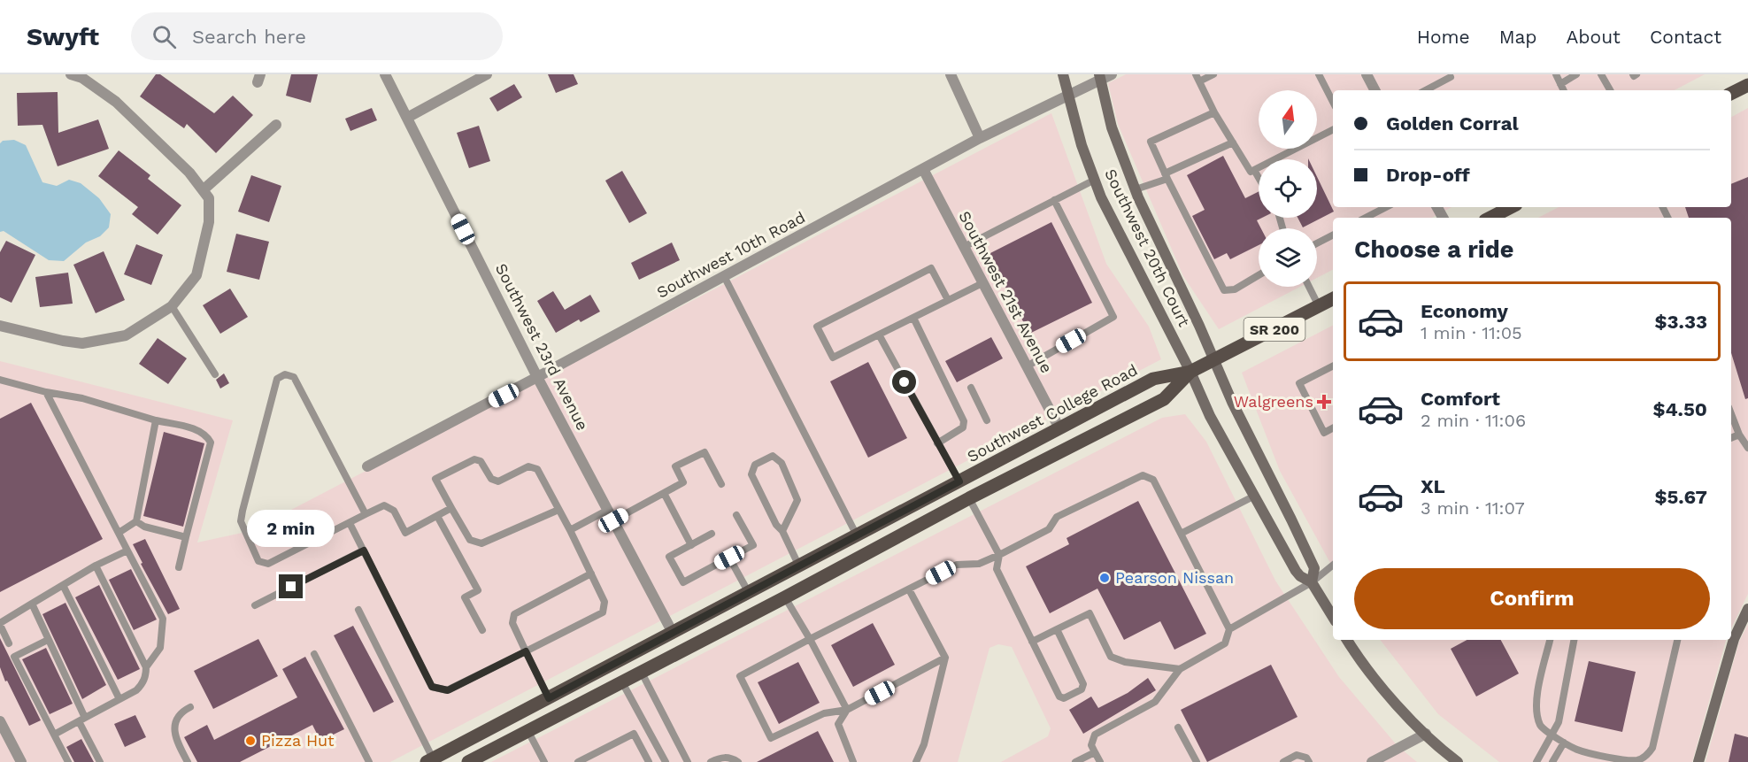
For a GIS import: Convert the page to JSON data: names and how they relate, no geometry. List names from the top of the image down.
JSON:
{
  "streets": {
    "main road": ["Southwest 20th Court", "SR 200", "Southwest College Road"],
    "street": ["Southwest 10th Road", "Southwest 21st Avenue", "Southwest 23rd Avenue"]
  },
  "crossings": [
    ["Southwest 20th Court", "Southwest 10th Road"],
    ["Southwest 20th Court", "Southwest College Road"],
    ["Southwest 10th Road", "Southwest 21st Avenue"],
    ["Southwest 10th Road", "Southwest 23rd Avenue"],
    ["Southwest 21st Avenue", "Southwest College Road"],
    ["Southwest 23rd Avenue", "Southwest College Road"]
  ],
  "places": {
    "health": ["Walgreens"],
    "other": ["Pearson Nissan", "Pizza Hut"]
  },
  "north": "top",
  "page": {
    "header": "Swyft",
    "search": "Search here",
    "nav": [
      "Home",
      "Map",
      "About",
      "Contact"
    ],
    "banner": ["Golden Corral", "Drop-off"],
    "heading": "Choose a ride",
    "list": [
      {
        "name": "Economy",
        "note": "1 min · 11:05",
        "value": "$3.33"
      },
      {
        "name": "Comfort",
        "note": "2 min · 11:06",
        "value": "$4.50"
      },
      {
        "name": "XL",
        "note": "3 min · 11:07",
        "value": "$5.67"
      }
    ],
    "bubble": "2 min",
    "buttons": "Confirm"
  }
}
